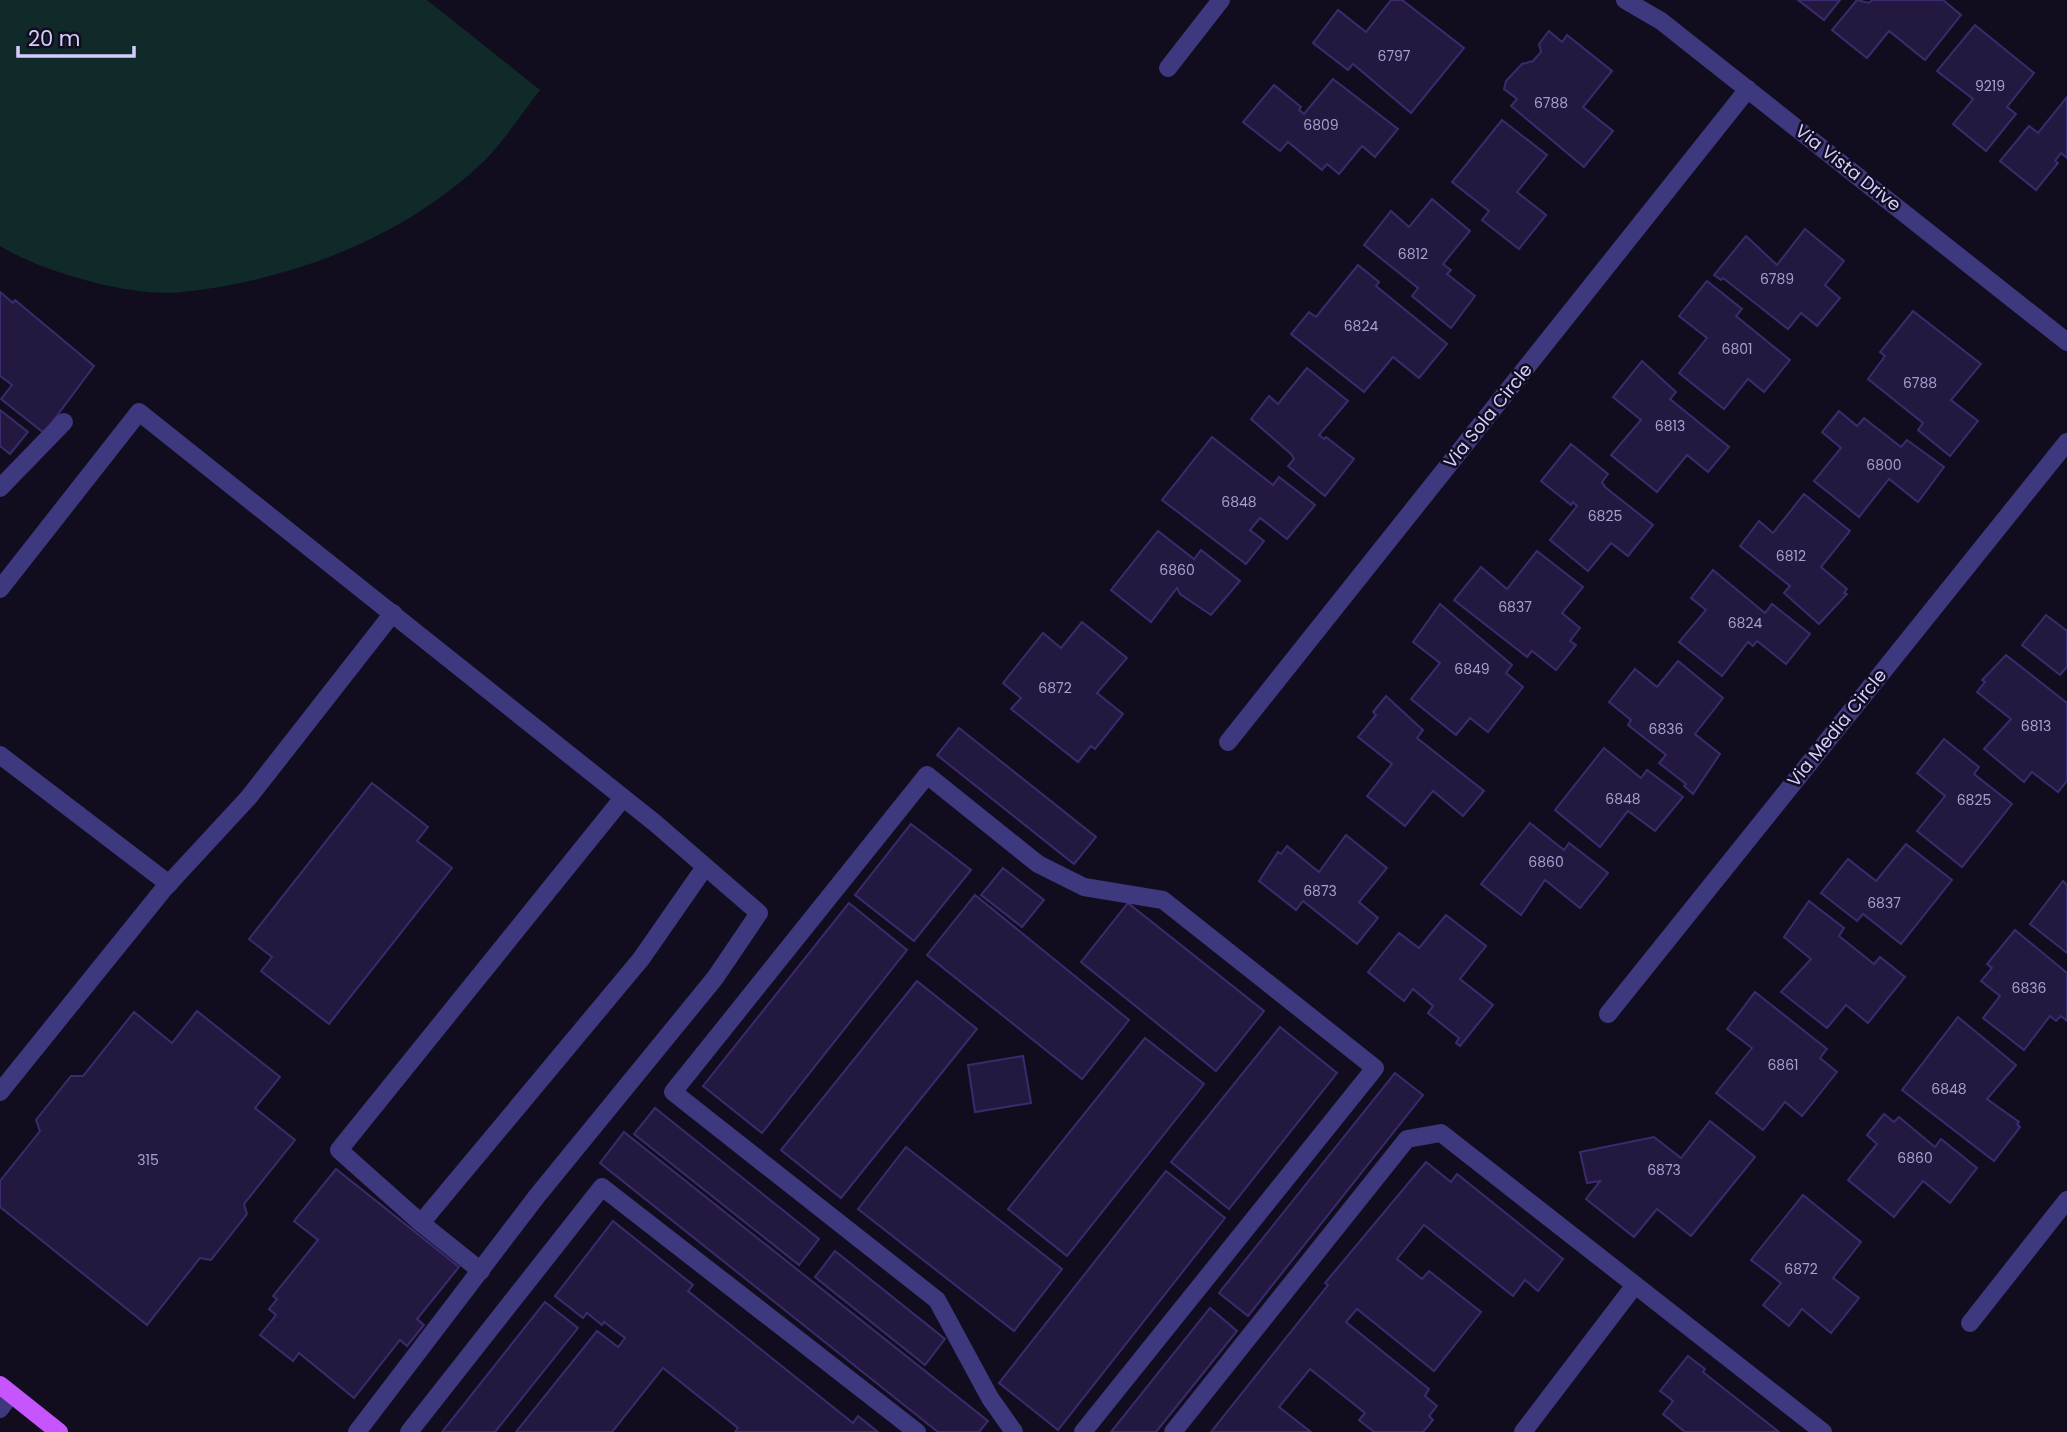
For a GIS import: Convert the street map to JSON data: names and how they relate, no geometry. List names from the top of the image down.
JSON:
{
  "streets": {
    "street": ["Via Vista Drive", "Via Sola Circle", "Via Media Circle"]
  },
  "crossings": [
    ["Via Vista Drive", "Via Sola Circle"]
  ],
  "house_numbers": [
    "6797",
    "9219",
    "6788",
    "6809",
    "6812",
    "6789",
    "6824",
    "6801",
    "6788",
    "6813",
    "6800",
    "6848",
    "6825",
    "6812",
    "6860",
    "6837",
    "6824",
    "6849",
    "6872",
    "6813",
    "6836",
    "6848",
    "6825",
    "6860",
    "6873",
    "6837",
    "6836",
    "6861",
    "6848",
    "6860",
    "315",
    "6873",
    "6872"
  ],
  "scale_bar": "20 m"
}
